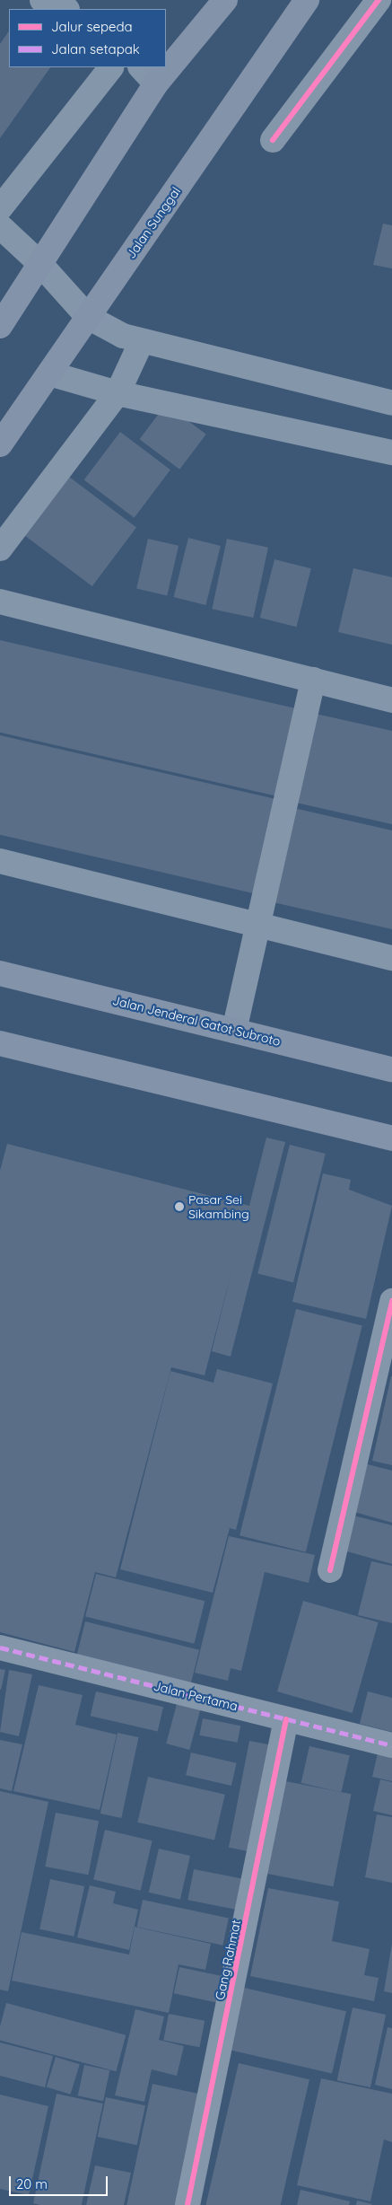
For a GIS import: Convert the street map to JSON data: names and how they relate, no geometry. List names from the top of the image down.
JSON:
{
  "streets": {
    "main road": ["Jalan Sunggal", "Jalan Jenderal Gatot Subroto"],
    "street": ["Jalan Pertama", "Gang Rahmat"]
  },
  "crossings": [
    ["Jalan Pertama", "Gang Rahmat"]
  ],
  "places": ["Pasar Sei Sikambing"],
  "legend": ["Jalur sepeda", "Jalan setapak"],
  "scale_bar": "20 m"
}
